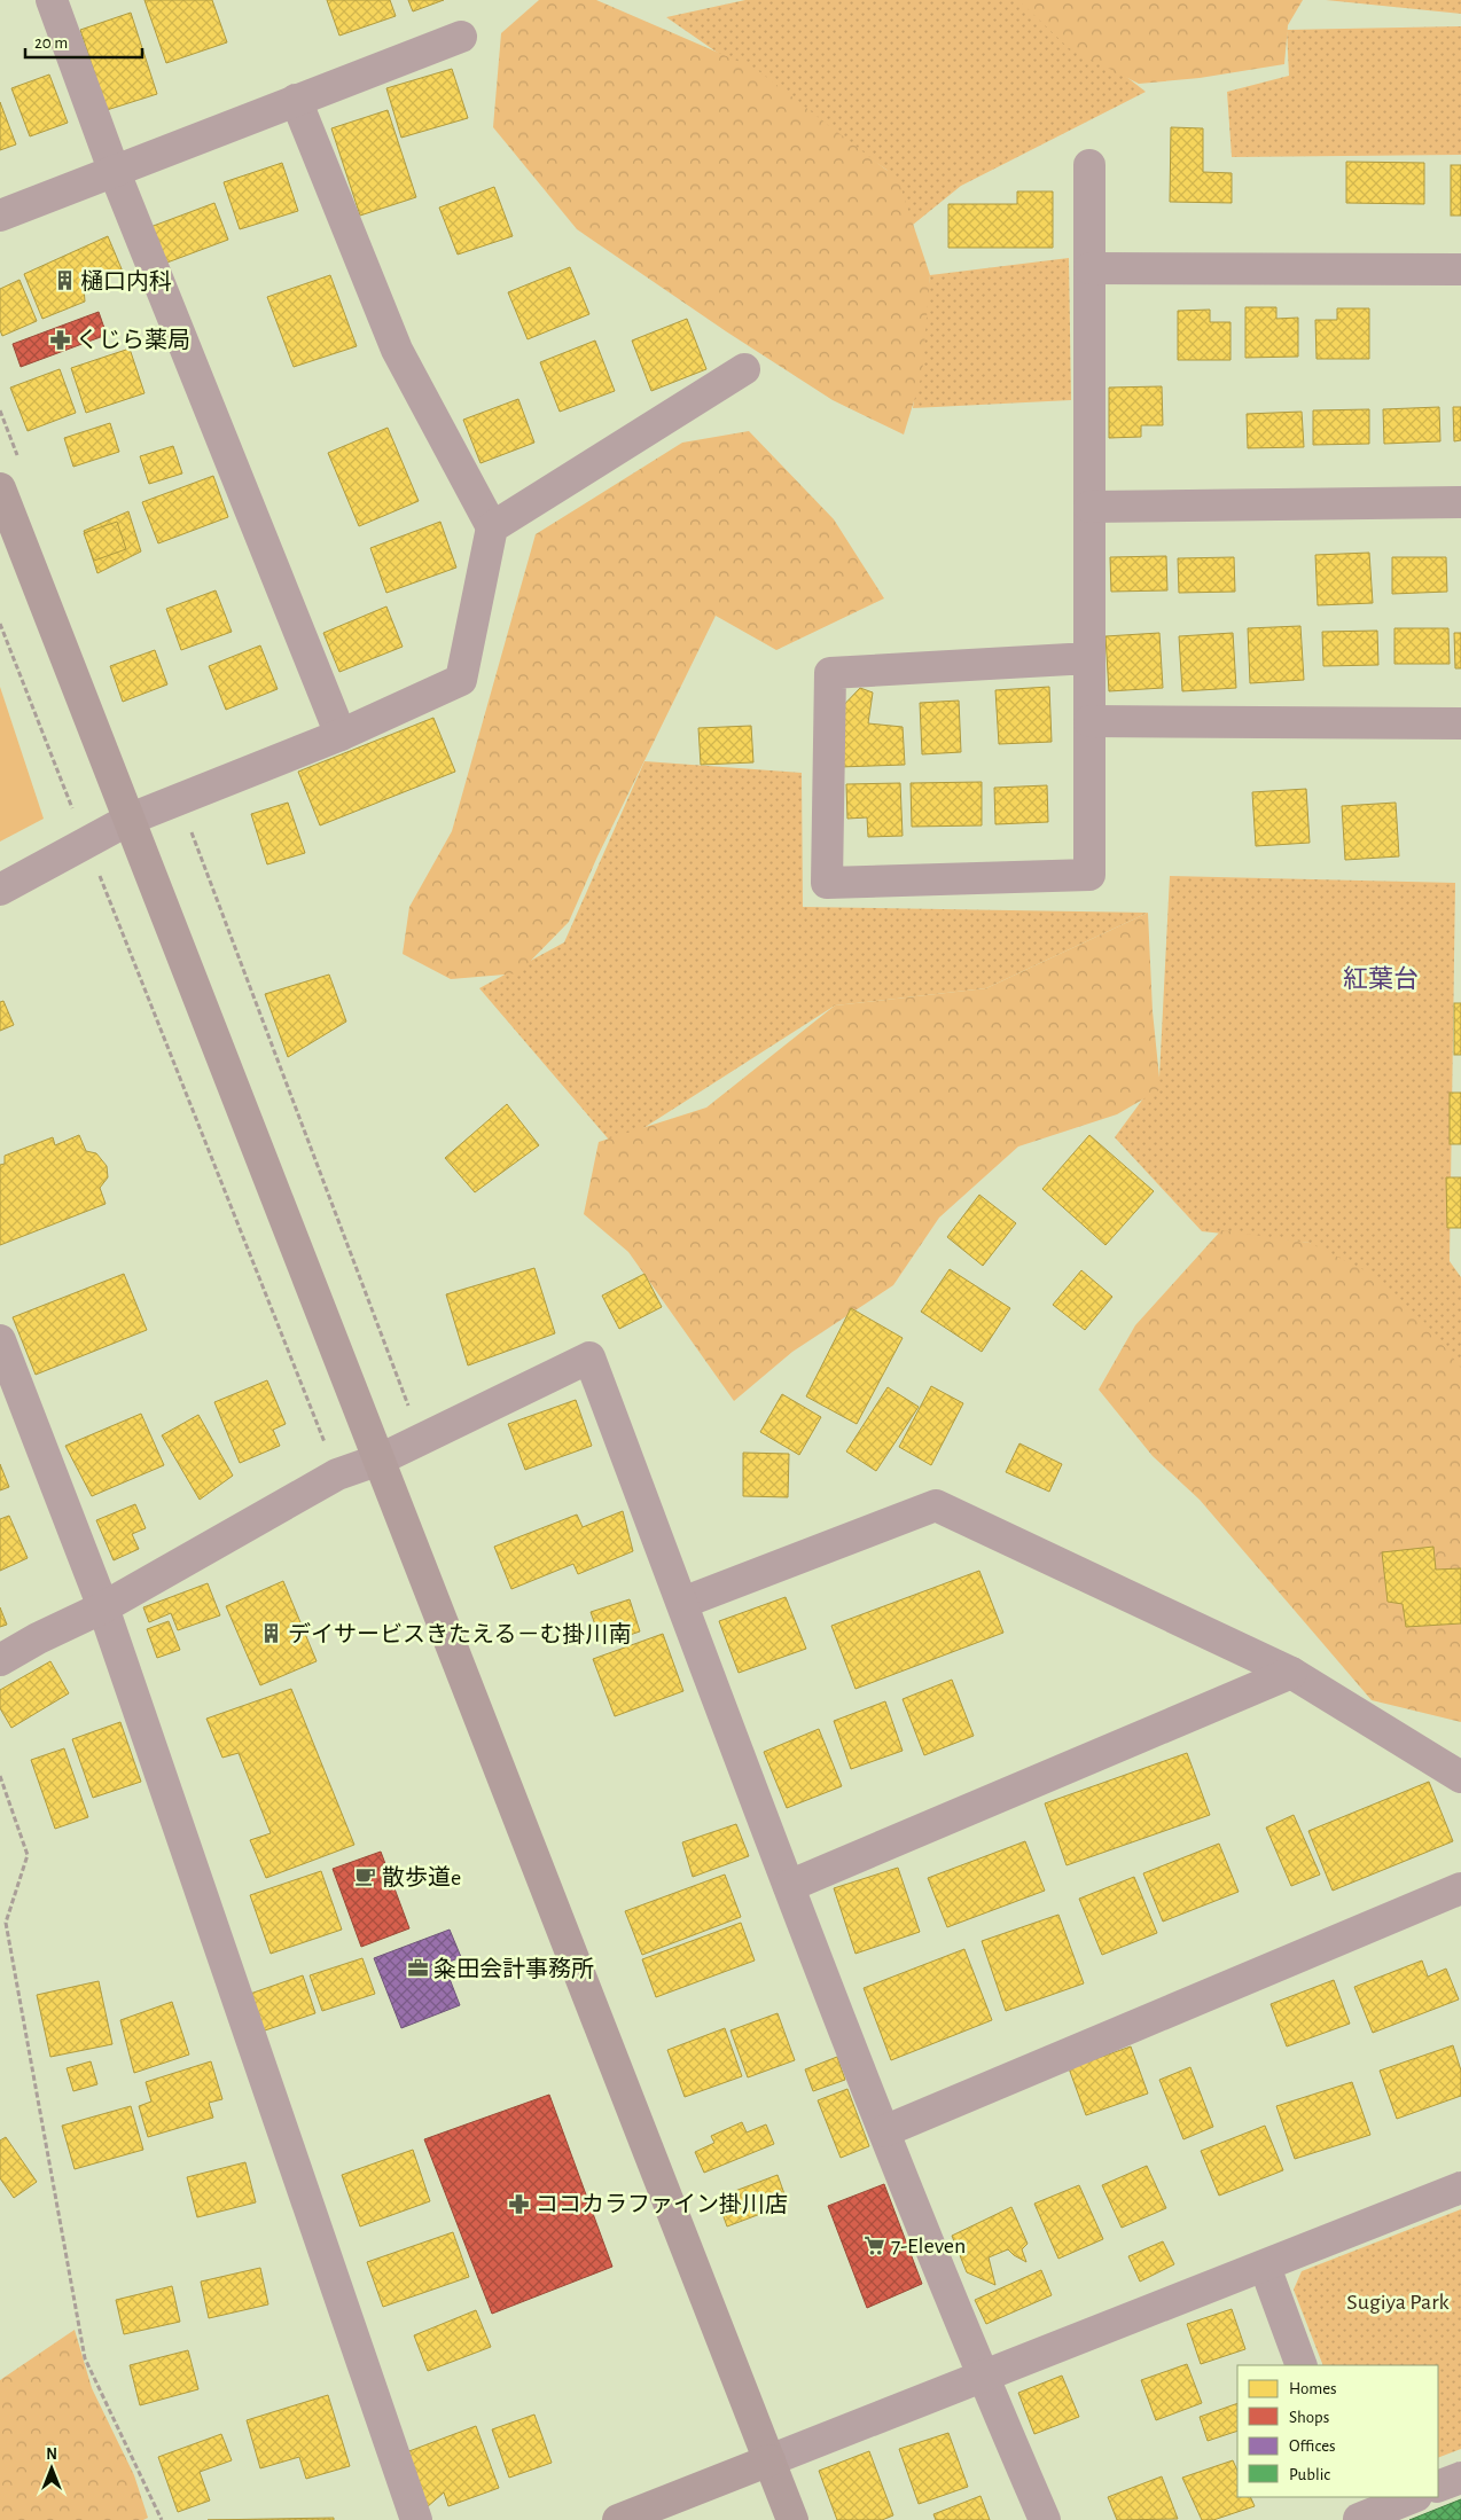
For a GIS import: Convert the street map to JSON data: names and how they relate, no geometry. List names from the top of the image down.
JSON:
{
  "districts": ["紅葉台"],
  "parks": ["Sugiya Park"],
  "places": {
    "building": ["樋口内科", "デイサービスきたえる－む掛川南"],
    "pharmacy": ["くじら薬局", "ココカラファイン掛川店"],
    "cafe": ["散歩道e"],
    "office": ["粂田会計事務所"],
    "supermarket": ["7-Eleven"]
  },
  "legend": [
    "Homes",
    "Shops",
    "Offices",
    "Public"
  ],
  "scale_bar": "20 m",
  "north": "top"
}
